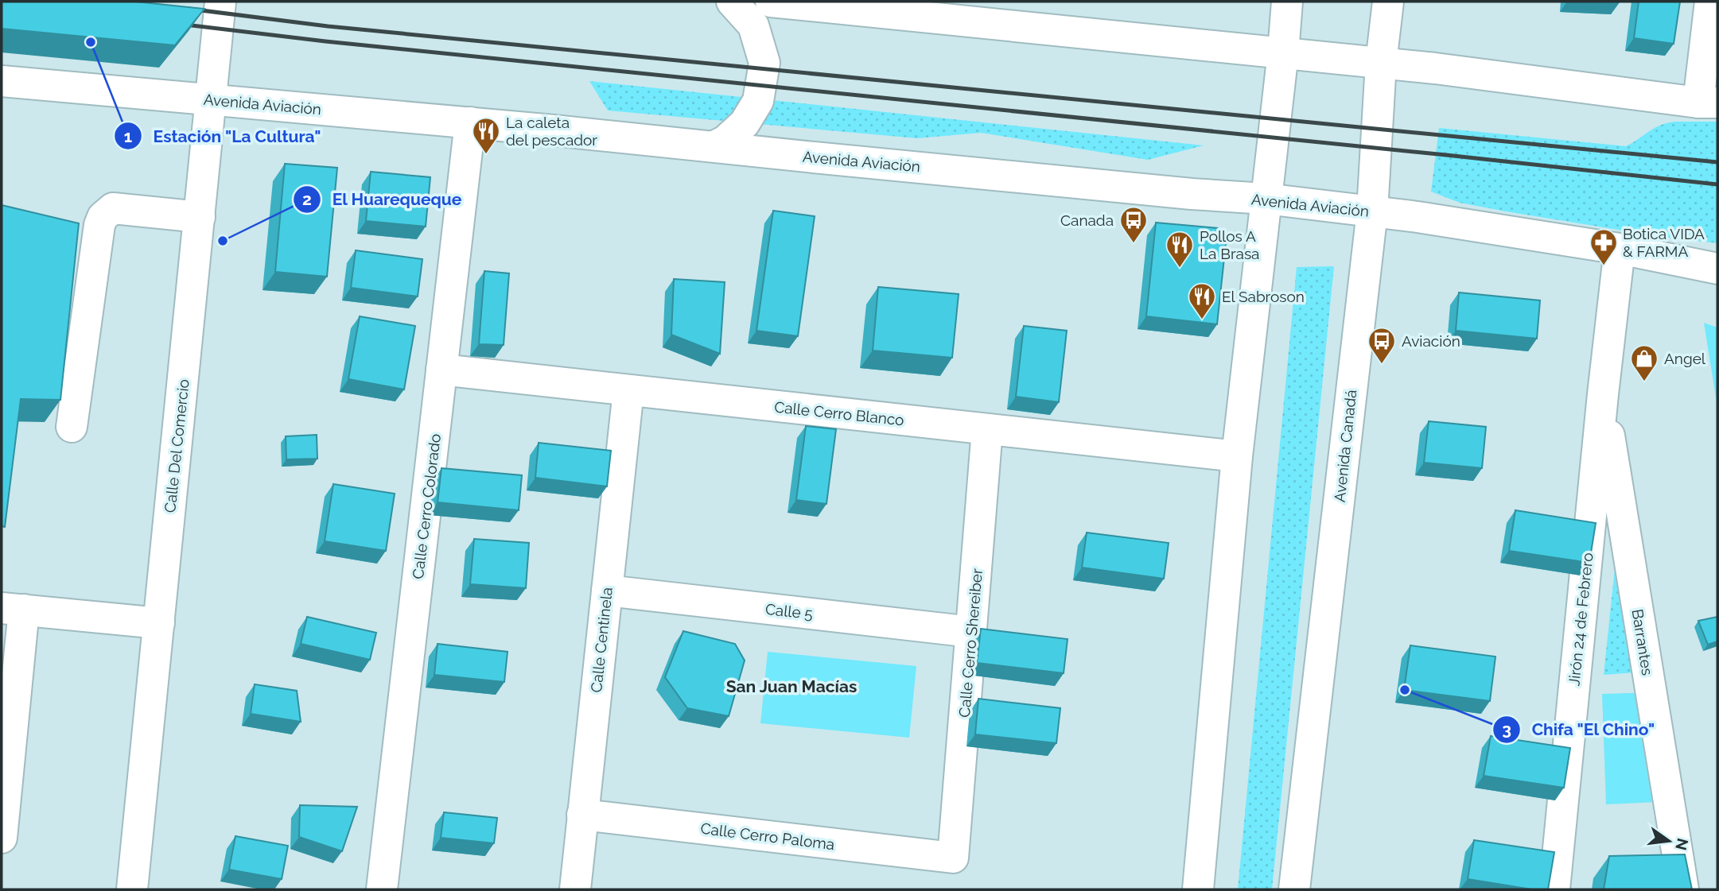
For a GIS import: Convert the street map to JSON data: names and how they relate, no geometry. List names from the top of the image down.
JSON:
{
  "streets": {
    "street": [
      "Avenida Aviación",
      "Calle Cerro Blanco",
      "Calle Del Comercio",
      "Avenida Canadá",
      "Calle Cerro Colorado",
      "Calle 5",
      "Jirón 24 de Febrero",
      "Calle Centinela",
      "Barrantes",
      "Calle Cerro Shereiber",
      "Calle Cerro Paloma"
    ]
  },
  "crossings": [
    ["Avenida Aviación", "Calle Del Comercio"],
    ["Avenida Aviación", "Avenida Canadá"],
    ["Avenida Aviación", "Calle Cerro Colorado"],
    ["Avenida Aviación", "Jirón 24 de Febrero"],
    ["Calle Cerro Blanco", "Calle Cerro Colorado"],
    ["Calle Cerro Blanco", "Calle Centinela"],
    ["Calle Cerro Blanco", "Calle Cerro Shereiber"],
    ["Calle 5", "Calle Centinela"],
    ["Calle 5", "Calle Cerro Shereiber"],
    ["Jirón 24 de Febrero", "Barrantes"],
    ["Calle Centinela", "Calle Cerro Paloma"],
    ["Calle Cerro Shereiber", "Calle Cerro Paloma"]
  ],
  "districts": ["San Juan Macías"],
  "places": {
    "other": ["Estación \"La Cultura\"", "El Huarequeque", "Chifa \"El Chino\""],
    "restaurant": ["La caleta del pescador", "Pollos A La Brasa", "El Sabroson"],
    "bus stop": ["Canada", "Aviación"],
    "pharmacy": ["Botica VIDA & FARMA"],
    "shop": ["Angel"]
  },
  "north": "right"
}
